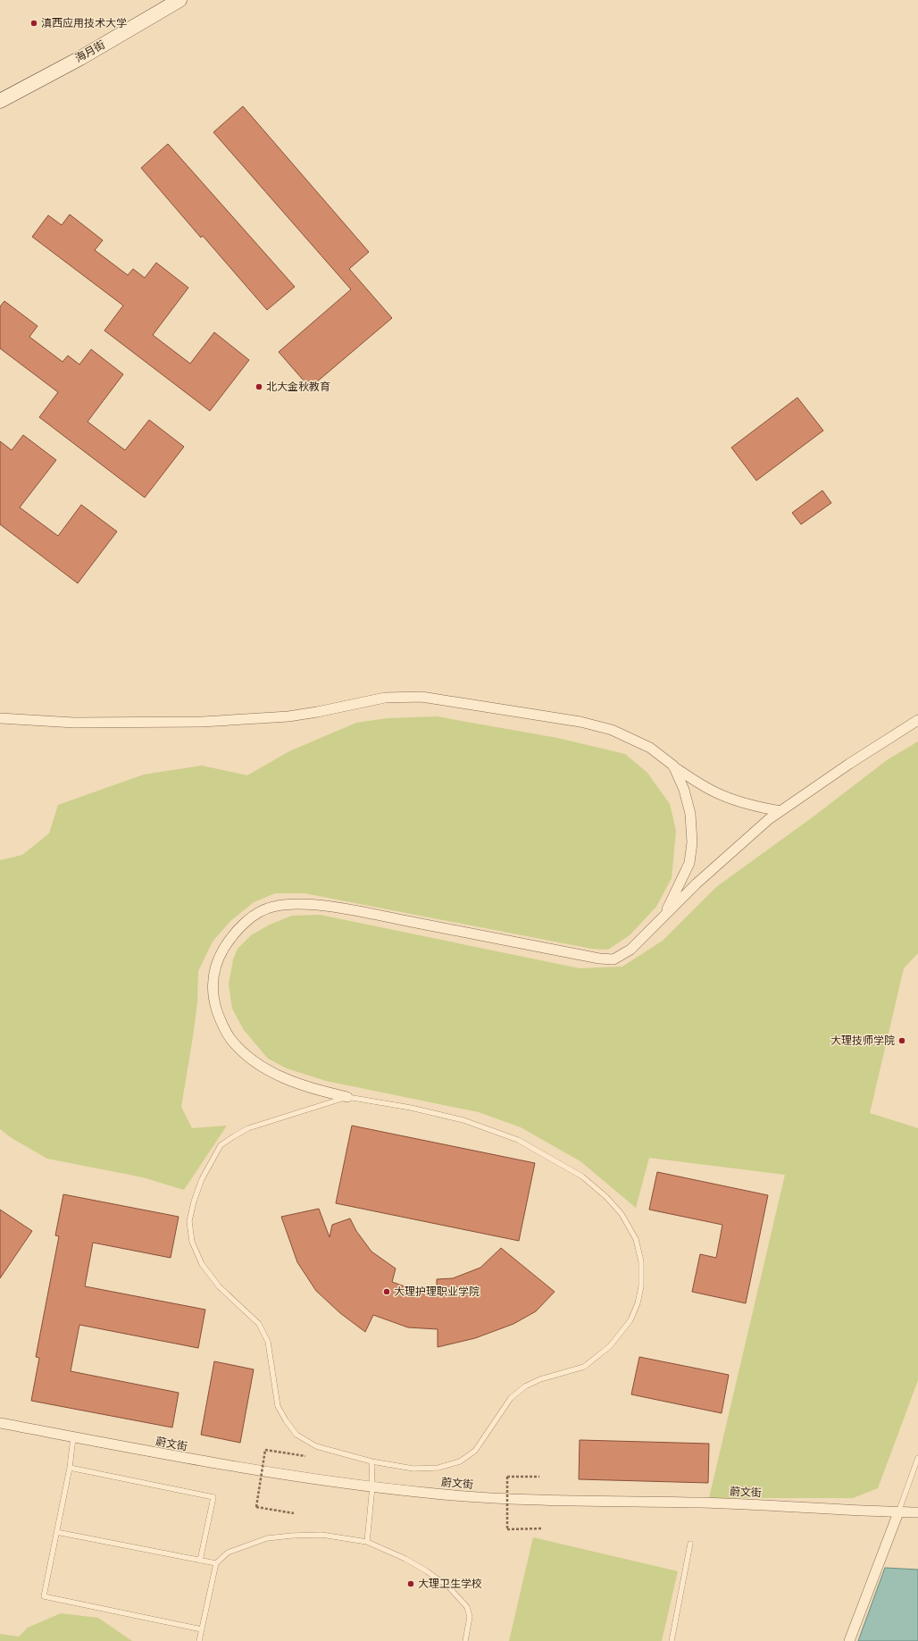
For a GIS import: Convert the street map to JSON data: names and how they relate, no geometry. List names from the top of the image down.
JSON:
{
  "streets": {
    "street": ["海月街", "蔚文街"]
  },
  "places": [
    "滇西应用技术大学",
    "北大金秋教育",
    "大理技师学院",
    "大理护理职业学院",
    "大理卫生学校"
  ]
}
